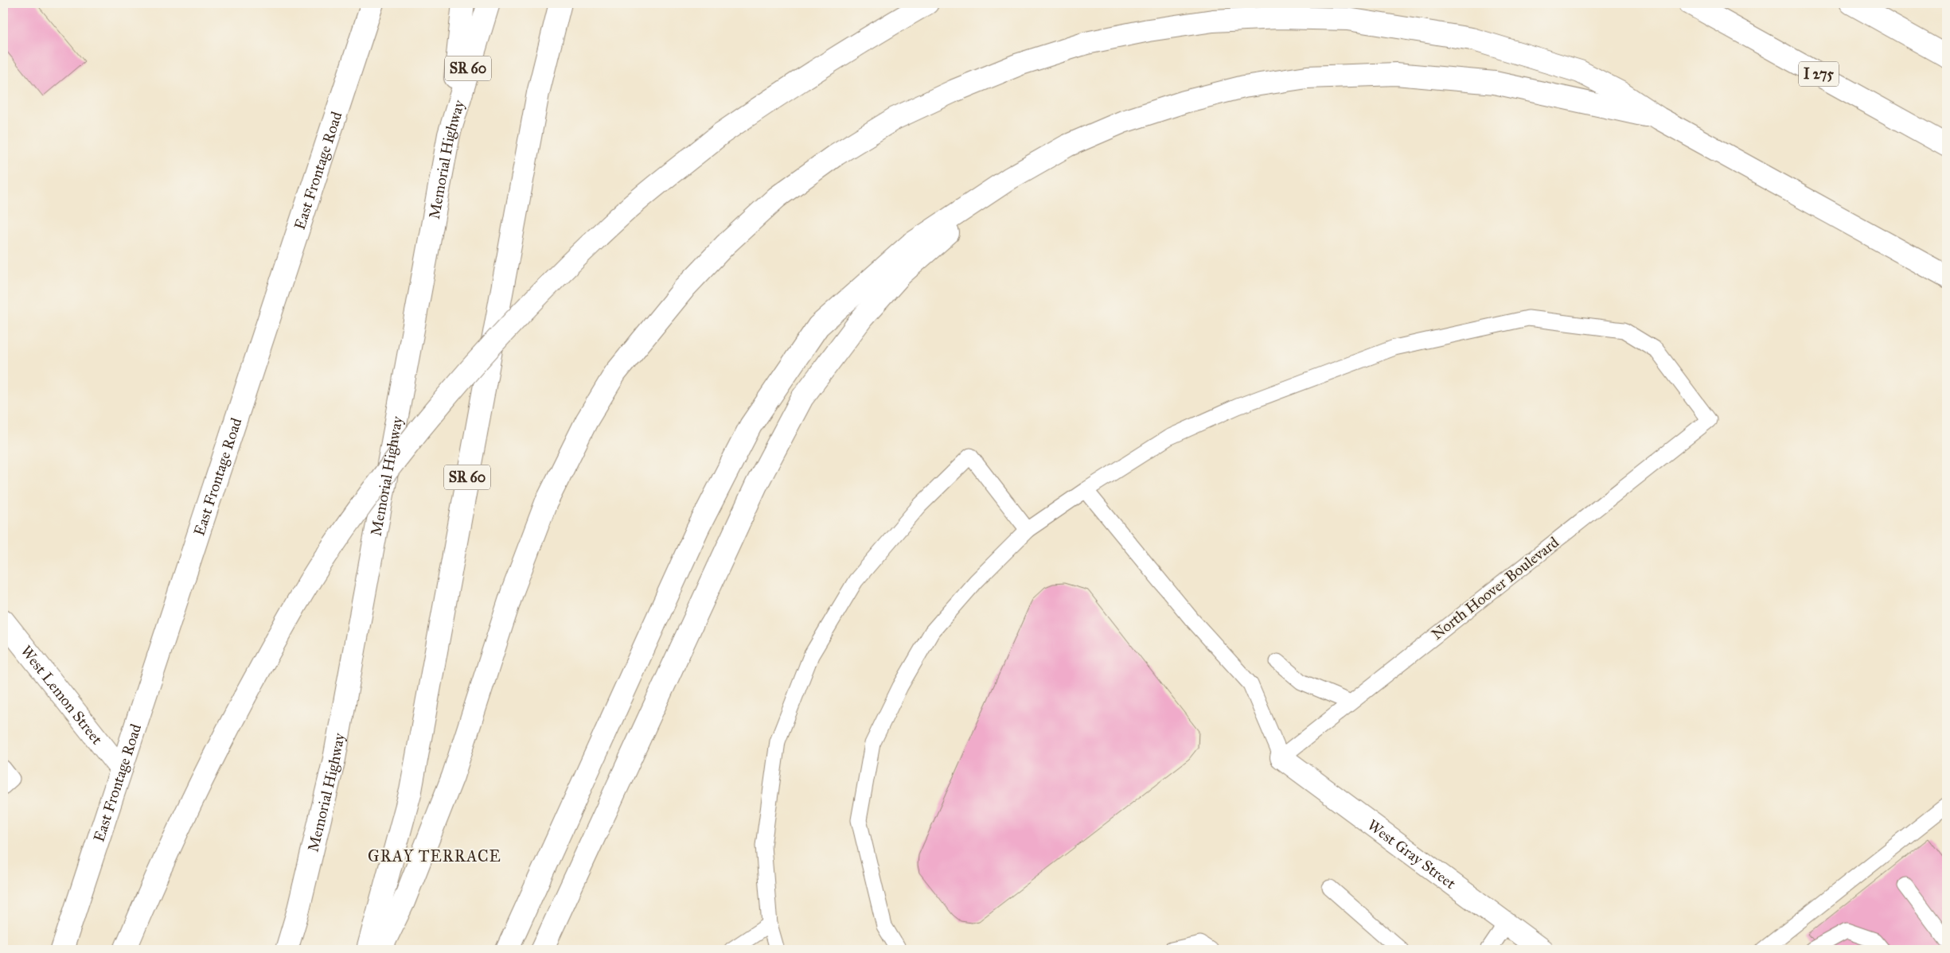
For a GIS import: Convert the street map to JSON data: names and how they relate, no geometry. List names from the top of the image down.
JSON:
{
  "streets": {
    "main road": [
      "SR 60",
      "I 275",
      "Memorial Highway",
      "East Frontage Road",
      "West Lemon Street",
      "West Gray Street"
    ],
    "lane": ["North Hoover Boulevard"]
  },
  "crossings": [
    ["East Frontage Road", "West Lemon Street"],
    ["North Hoover Boulevard", "West Gray Street"]
  ],
  "districts": ["GRAY TERRACE"]
}
